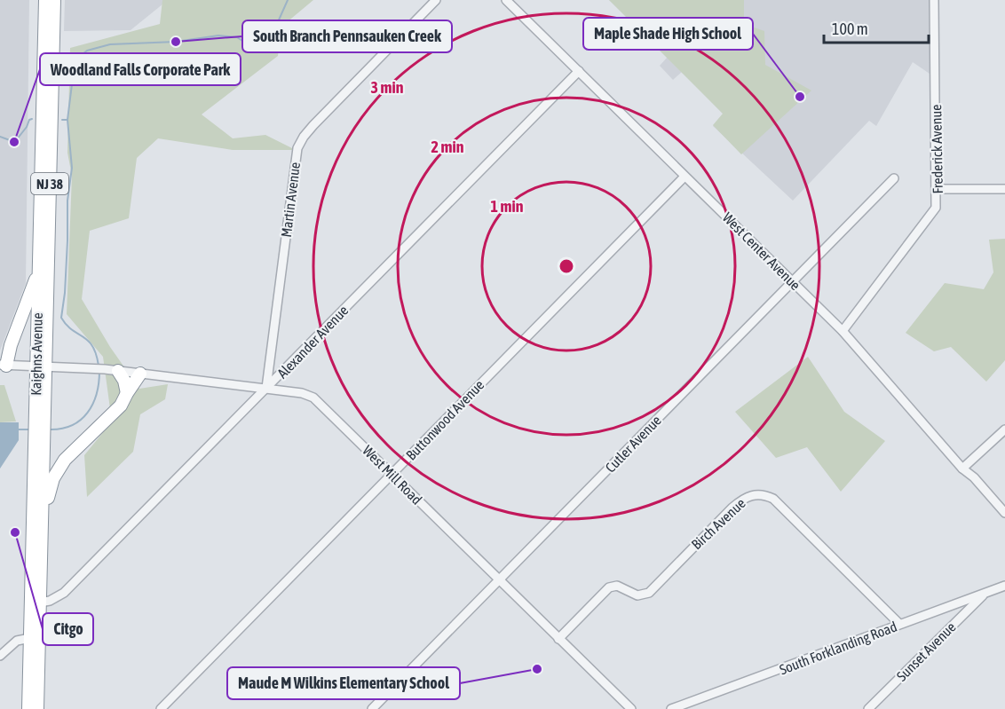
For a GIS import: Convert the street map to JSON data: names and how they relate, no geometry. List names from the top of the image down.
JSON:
{
  "streets": {
    "highway": ["NJ 38", "Kaighns Avenue"],
    "street": [
      "Frederick Avenue",
      "Martin Avenue",
      "West Center Avenue",
      "Alexander Avenue",
      "Buttonwood Avenue",
      "Cutler Avenue",
      "West Mill Road",
      "Birch Avenue",
      "South Forklanding Road",
      "Sunset Avenue"
    ]
  },
  "crossings": [
    ["Frederick Avenue", "West Center Avenue"],
    ["Martin Avenue", "Alexander Avenue"],
    ["Martin Avenue", "West Mill Road"],
    ["West Center Avenue", "Alexander Avenue"],
    ["West Center Avenue", "Buttonwood Avenue"],
    ["West Center Avenue", "Cutler Avenue"],
    ["Alexander Avenue", "Kaighns Avenue"],
    ["Alexander Avenue", "West Mill Road"],
    ["Kaighns Avenue", "West Mill Road"],
    ["Buttonwood Avenue", "West Mill Road"],
    ["Cutler Avenue", "West Mill Road"],
    ["West Mill Road", "Birch Avenue"],
    ["Birch Avenue", "South Forklanding Road"],
    ["South Forklanding Road", "Sunset Avenue"]
  ],
  "places": [
    "South Branch Pennsauken Creek",
    "Maple Shade High School",
    "Woodland Falls Corporate Park",
    "Citgo",
    "Maude M Wilkins Elementary School"
  ],
  "scale_bar": "100 m",
  "rings": ["3 min", "2 min", "1 min"]
}
